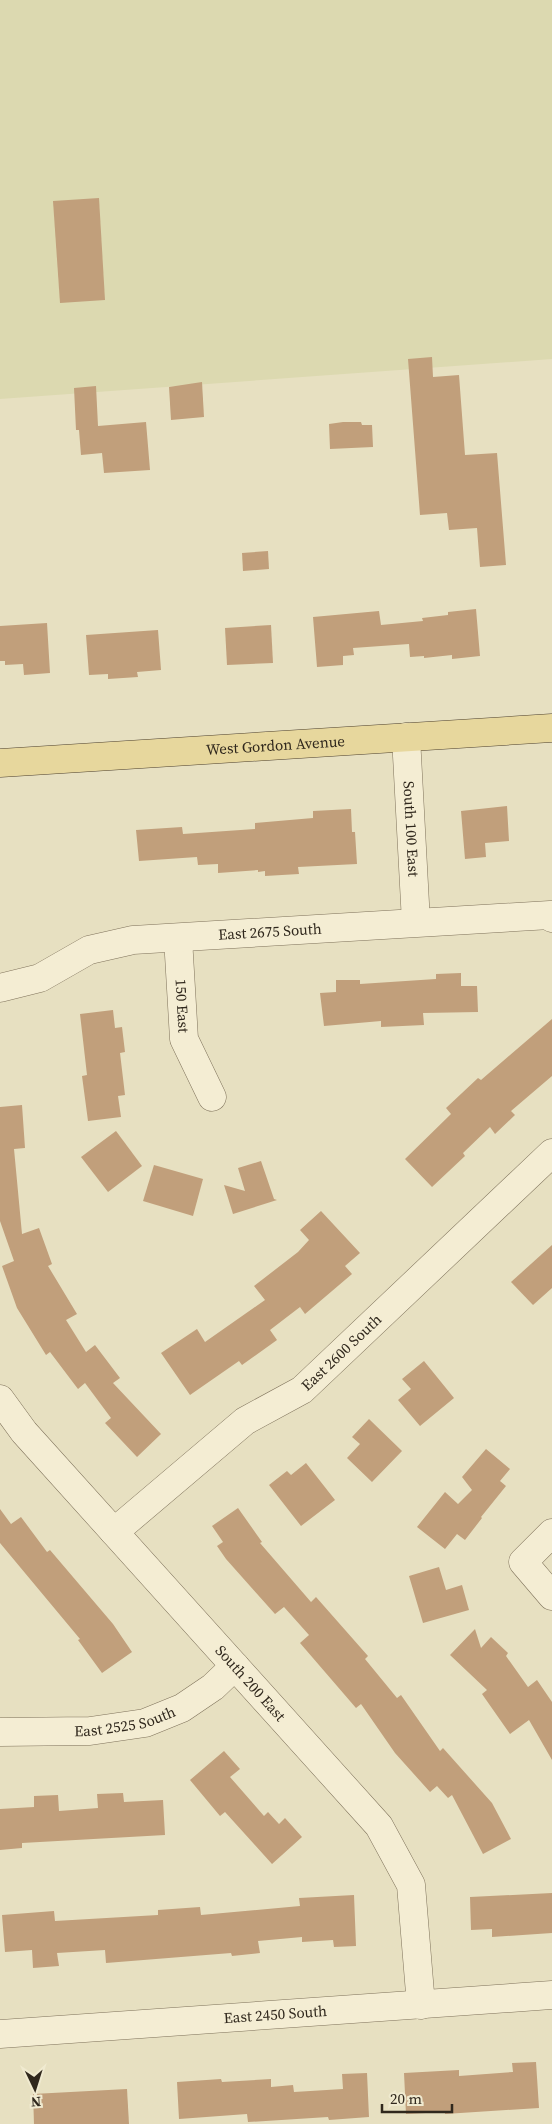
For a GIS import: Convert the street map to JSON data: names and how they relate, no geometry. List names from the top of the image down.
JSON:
{
  "streets": {
    "main road": ["West Gordon Avenue"],
    "street": [
      "South 100 East",
      "East 2675 South",
      "150 East",
      "East 2600 South",
      "South 200 East",
      "East 2525 South",
      "East 2450 South"
    ]
  },
  "crossings": [
    ["West Gordon Avenue", "South 100 East"],
    ["South 100 East", "East 2675 South"],
    ["East 2675 South", "150 East"],
    ["East 2600 South", "South 200 East"],
    ["South 200 East", "East 2525 South"],
    ["South 200 East", "East 2450 South"]
  ],
  "scale_bar": "20 m",
  "north": "bottom"
}
